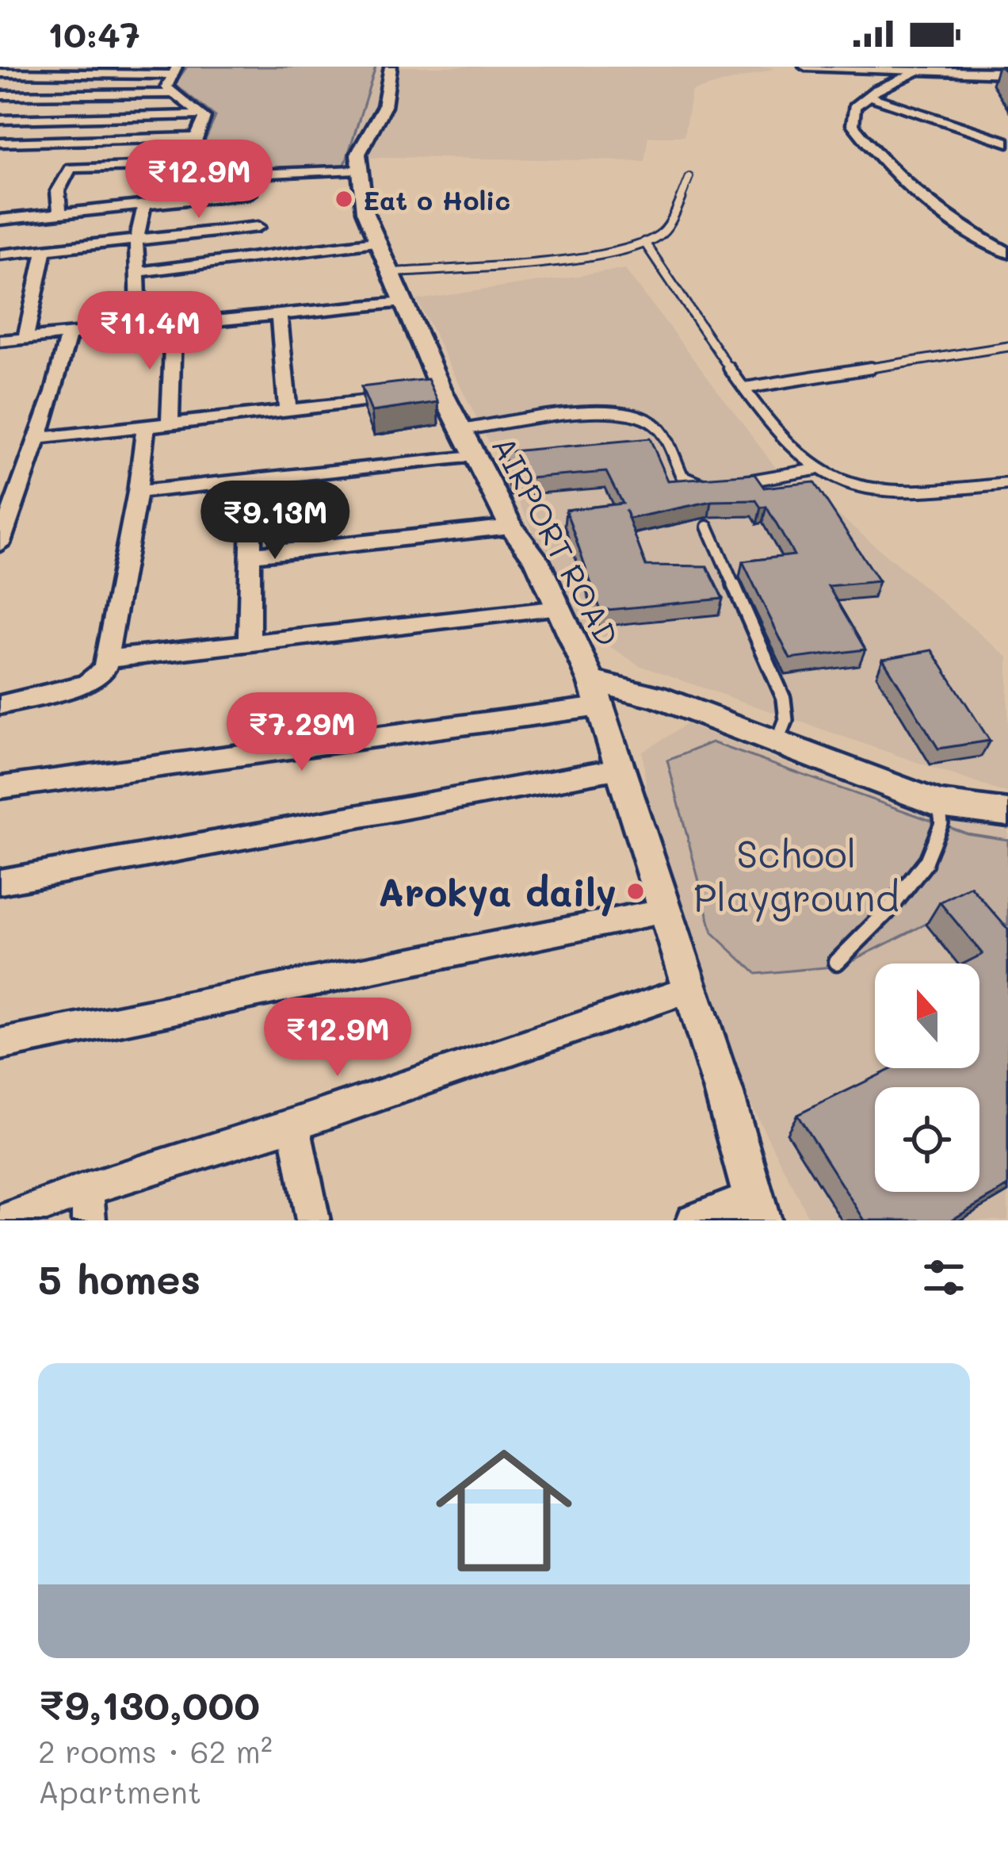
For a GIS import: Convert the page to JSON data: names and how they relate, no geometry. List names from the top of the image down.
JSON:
{
  "streets": {
    "street": ["AIRPORT ROAD"]
  },
  "parks": ["School Playground"],
  "places": ["Eat o Holic", "Arokya daily"],
  "north": "top",
  "page": {
    "status": "10:47",
    "price": [
      "₹12.9M",
      "₹11.4M",
      "₹9.13M",
      "₹7.29M",
      "₹12.9M"
    ],
    "heading": "5 homes",
    "list": [
      {
        "name": "₹9,130,000",
        "note": "2 rooms · 62 m² · Apartment"
      }
    ]
  }
}
